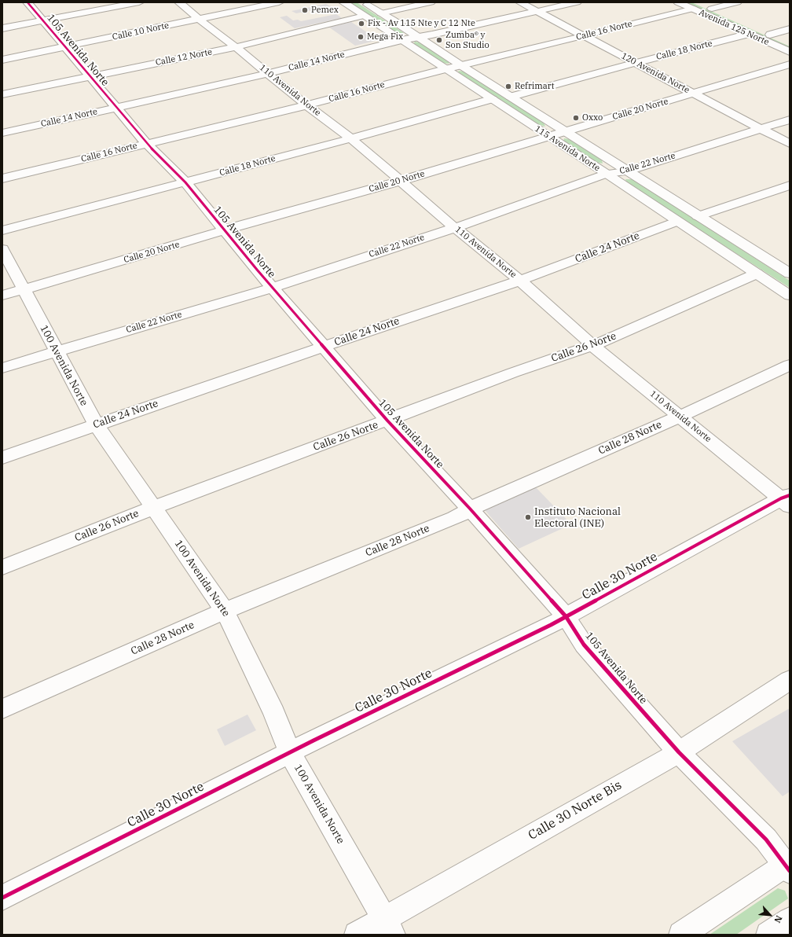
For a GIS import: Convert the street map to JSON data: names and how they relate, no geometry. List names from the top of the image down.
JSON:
{
  "streets": {
    "street": [
      "Avenida 125 Norte",
      "Calle 16 Norte",
      "Calle 10 Norte",
      "105 Avenida Norte",
      "Calle 18 Norte",
      "Calle 12 Norte",
      "Calle 14 Norte",
      "120 Avenida Norte",
      "110 Avenida Norte",
      "Calle 20 Norte",
      "115 Avenida Norte",
      "Calle 22 Norte",
      "Calle 24 Norte",
      "Calle 26 Norte",
      "100 Avenida Norte",
      "Calle 28 Norte",
      "Calle 30 Norte",
      "Calle 30 Norte Bis"
    ]
  },
  "crossings": [
    ["Avenida 125 Norte", "Calle 16 Norte"],
    ["Avenida 125 Norte", "Calle 18 Norte"],
    ["Calle 16 Norte", "105 Avenida Norte"],
    ["Calle 16 Norte", "120 Avenida Norte"],
    ["Calle 16 Norte", "110 Avenida Norte"],
    ["Calle 16 Norte", "115 Avenida Norte"],
    ["Calle 10 Norte", "105 Avenida Norte"],
    ["Calle 10 Norte", "110 Avenida Norte"],
    ["105 Avenida Norte", "Calle 18 Norte"],
    ["105 Avenida Norte", "Calle 12 Norte"],
    ["105 Avenida Norte", "Calle 14 Norte"],
    ["105 Avenida Norte", "Calle 20 Norte"],
    ["105 Avenida Norte", "Calle 22 Norte"],
    ["105 Avenida Norte", "Calle 24 Norte"],
    ["105 Avenida Norte", "Calle 26 Norte"],
    ["105 Avenida Norte", "Calle 28 Norte"],
    ["105 Avenida Norte", "Calle 30 Norte"],
    ["105 Avenida Norte", "Calle 30 Norte Bis"],
    ["Calle 18 Norte", "120 Avenida Norte"],
    ["Calle 18 Norte", "110 Avenida Norte"],
    ["Calle 18 Norte", "115 Avenida Norte"],
    ["Calle 12 Norte", "110 Avenida Norte"],
    ["Calle 12 Norte", "115 Avenida Norte"],
    ["Calle 14 Norte", "120 Avenida Norte"],
    ["Calle 14 Norte", "110 Avenida Norte"],
    ["Calle 14 Norte", "115 Avenida Norte"],
    ["120 Avenida Norte", "Calle 20 Norte"],
    ["120 Avenida Norte", "Calle 22 Norte"],
    ["110 Avenida Norte", "Calle 20 Norte"],
    ["110 Avenida Norte", "Calle 22 Norte"],
    ["110 Avenida Norte", "Calle 24 Norte"],
    ["110 Avenida Norte", "Calle 26 Norte"],
    ["110 Avenida Norte", "Calle 28 Norte"],
    ["110 Avenida Norte", "Calle 30 Norte"],
    ["Calle 20 Norte", "115 Avenida Norte"],
    ["Calle 20 Norte", "100 Avenida Norte"],
    ["115 Avenida Norte", "Calle 22 Norte"],
    ["115 Avenida Norte", "Calle 24 Norte"],
    ["115 Avenida Norte", "Calle 26 Norte"],
    ["Calle 22 Norte", "100 Avenida Norte"],
    ["Calle 24 Norte", "100 Avenida Norte"],
    ["Calle 26 Norte", "100 Avenida Norte"],
    ["100 Avenida Norte", "Calle 28 Norte"],
    ["100 Avenida Norte", "Calle 30 Norte"],
    ["100 Avenida Norte", "Calle 30 Norte Bis"]
  ],
  "places": [
    "Pemex",
    "Fix - Av 115 Nte y C 12 Nte",
    "Mega Fix",
    "Zumba® y Son Studio",
    "Refrimart",
    "Oxxo",
    "Instituto Nacional Electoral (INE)"
  ],
  "north": "bottom right"
}
